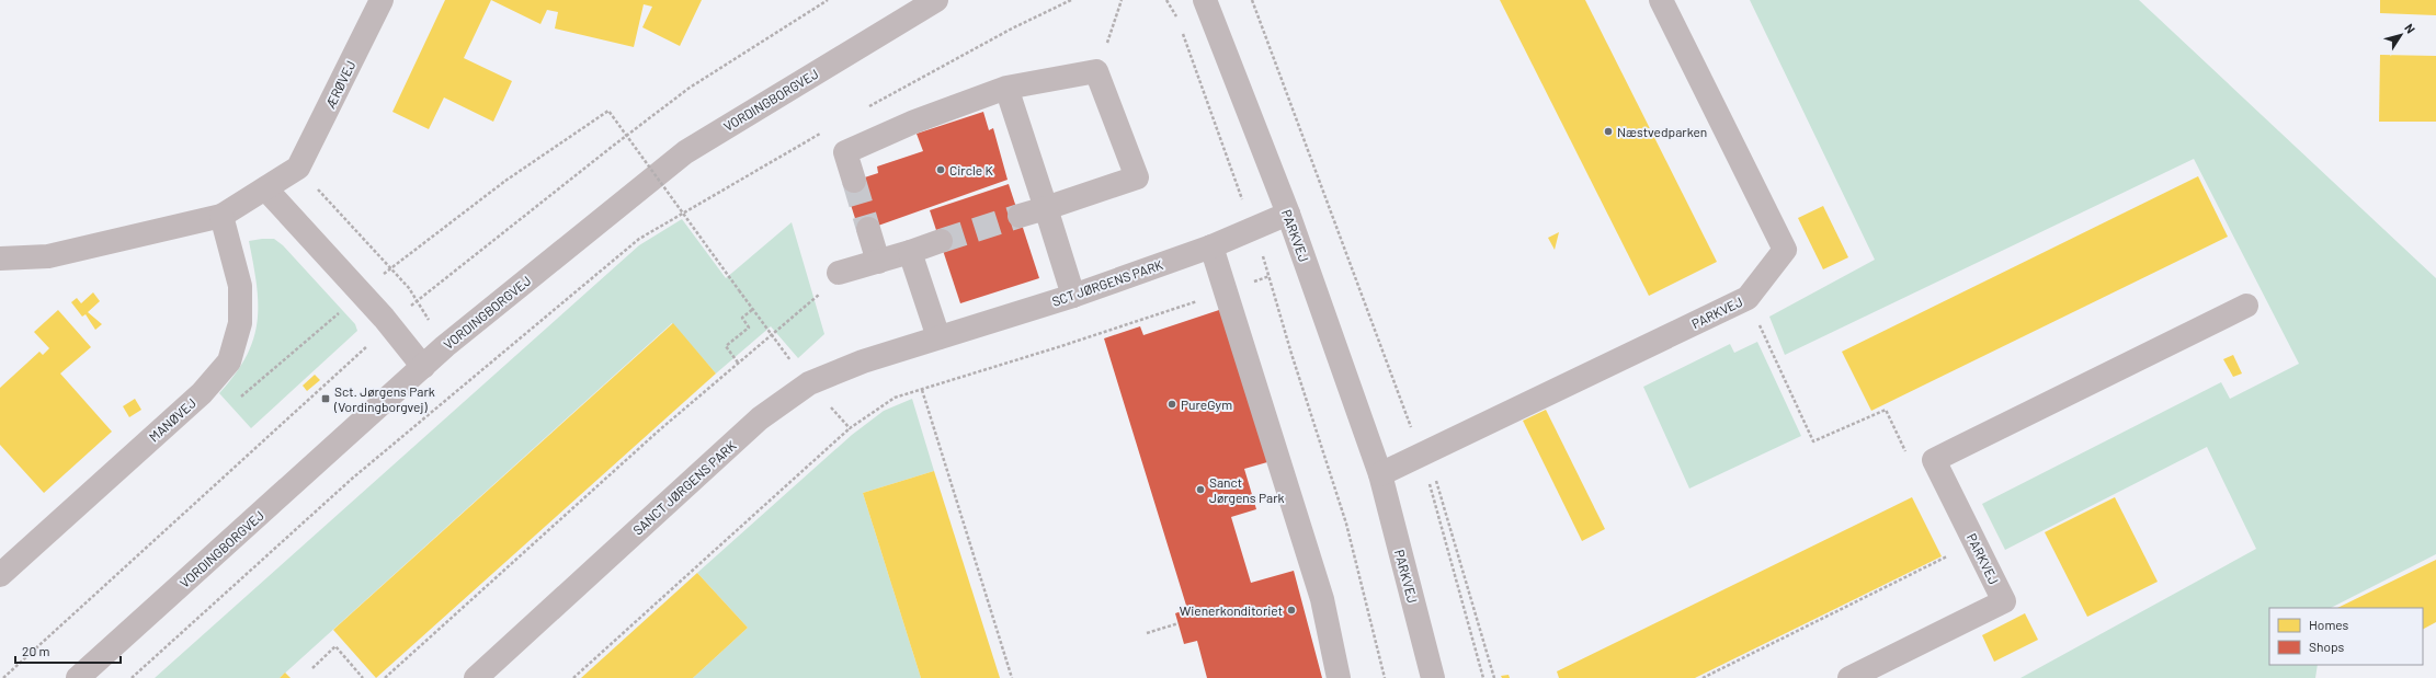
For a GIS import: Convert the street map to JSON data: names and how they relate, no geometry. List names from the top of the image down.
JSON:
{
  "streets": {
    "street": [
      "ÆRØVEJ",
      "VORDINGBORGVEJ",
      "PARKVEJ",
      "SCT JØRGENS PARK",
      "MANØVEJ",
      "SANCT JØRGENS PARK"
    ]
  },
  "crossings": [
    ["PARKVEJ", "SCT JØRGENS PARK"],
    ["SCT JØRGENS PARK", "SANCT JØRGENS PARK"]
  ],
  "places": {
    "other": [
      "Næstvedparken",
      "Circle K",
      "PureGym",
      "Sanct Jørgens Park",
      "Wienerkonditoriet"
    ],
    "transit": ["Sct. Jørgens Park (Vordingborgvej)"]
  },
  "legend": ["Homes", "Shops"],
  "scale_bar": "20 m",
  "north": "top right"
}
